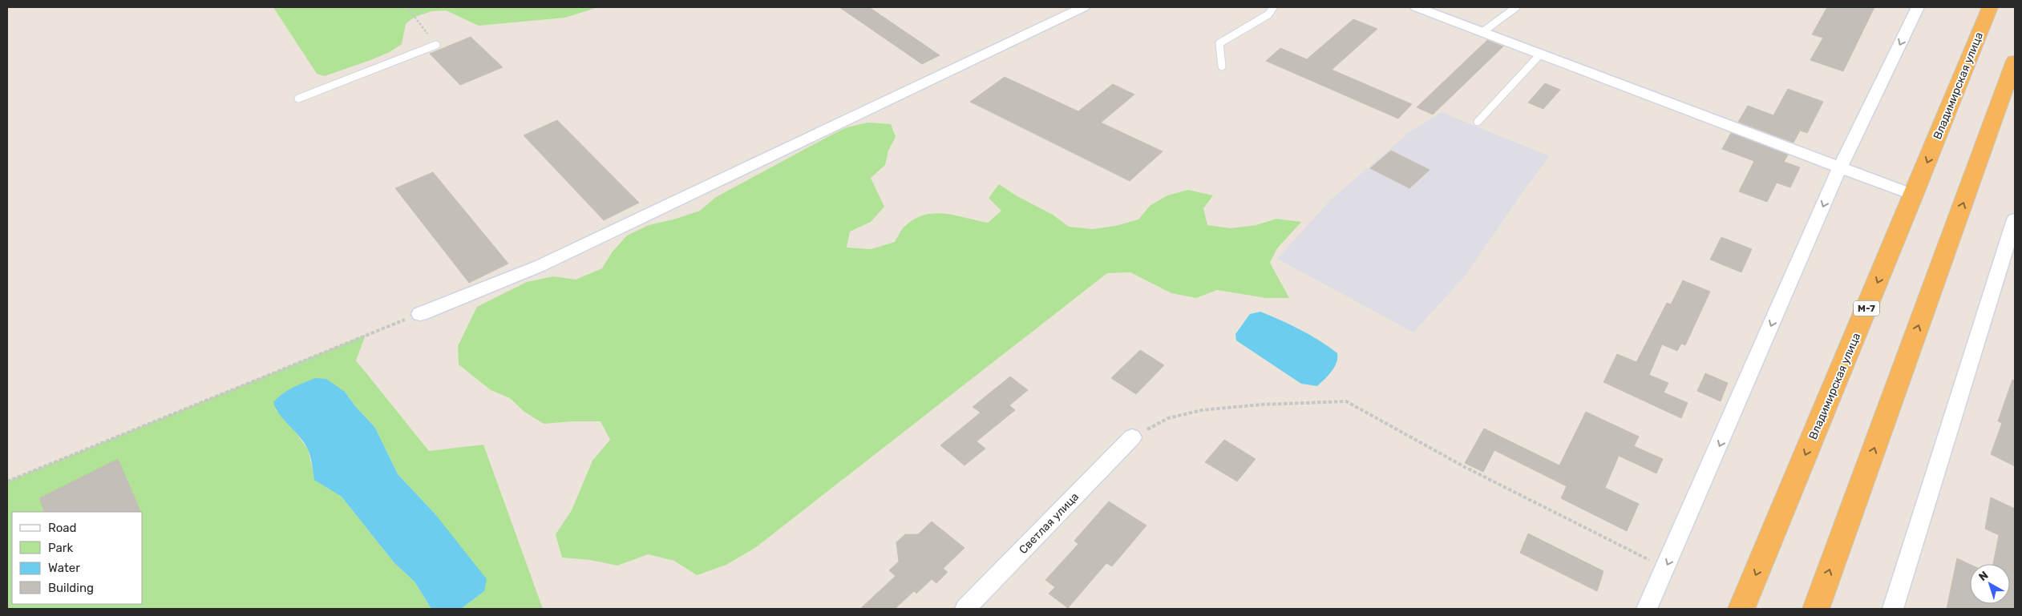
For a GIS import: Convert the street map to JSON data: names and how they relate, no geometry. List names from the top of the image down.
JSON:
{
  "streets": {
    "highway": ["Владимирская улица", "М-7"],
    "street": ["Светлая улица"]
  },
  "legend": [
    "Road",
    "Park",
    "Water",
    "Building"
  ],
  "north": "top left"
}
